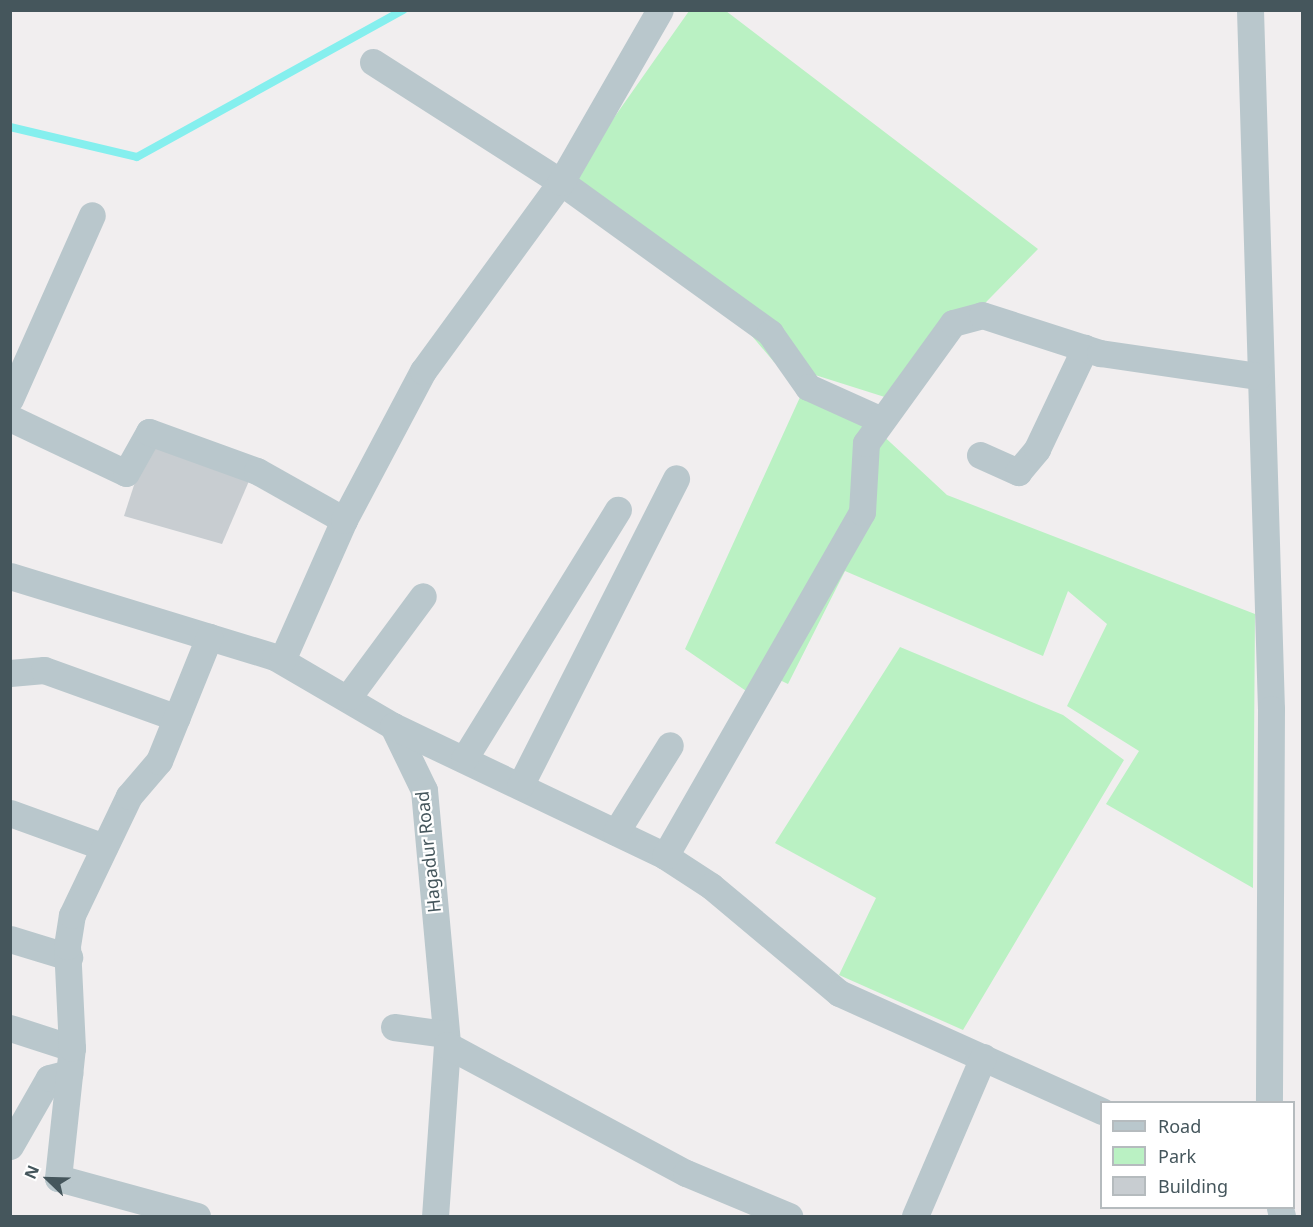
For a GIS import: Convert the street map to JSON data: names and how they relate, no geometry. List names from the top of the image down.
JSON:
{
  "streets": {
    "street": ["Hagadur Road"]
  },
  "legend": ["Road", "Park", "Building"],
  "north": "top left"
}
